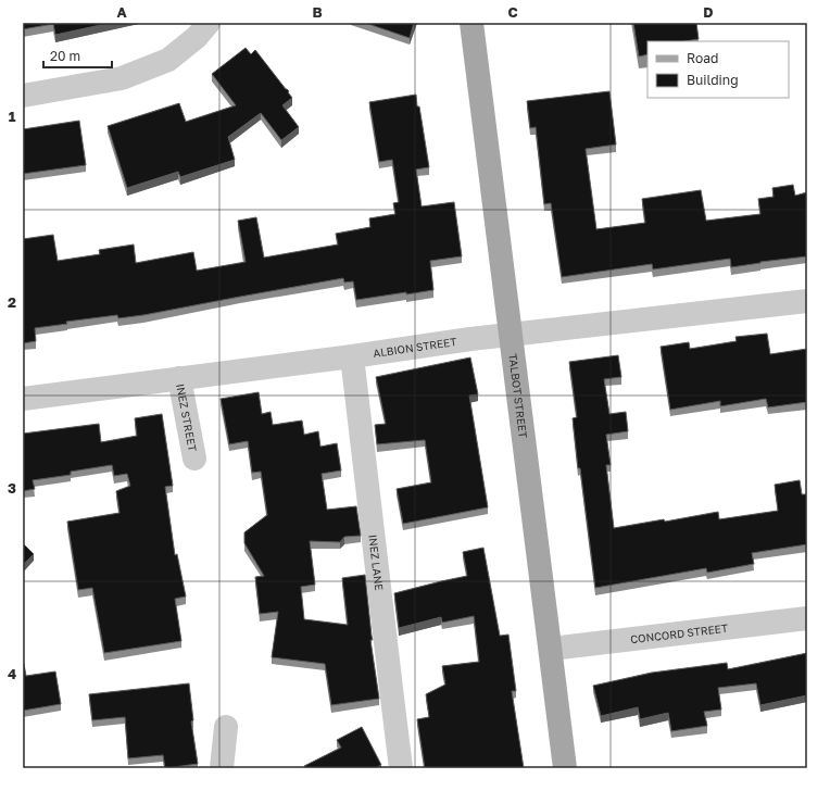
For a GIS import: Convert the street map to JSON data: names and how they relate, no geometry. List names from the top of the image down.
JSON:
{
  "streets": {
    "main road": ["TALBOT STREET"],
    "street": [
      "ALBION STREET",
      "INEZ STREET",
      "INEZ LANE",
      "CONCORD STREET"
    ]
  },
  "crossings": [
    ["ALBION STREET", "TALBOT STREET"],
    ["ALBION STREET", "INEZ STREET"],
    ["ALBION STREET", "INEZ LANE"],
    ["TALBOT STREET", "CONCORD STREET"]
  ],
  "legend": ["Road", "Building"],
  "scale_bar": "20 m",
  "grid": {
    "columns": [
      "A",
      "B",
      "C",
      "D"
    ],
    "rows": [
      "1",
      "2",
      "3",
      "4"
    ]
  }
}
